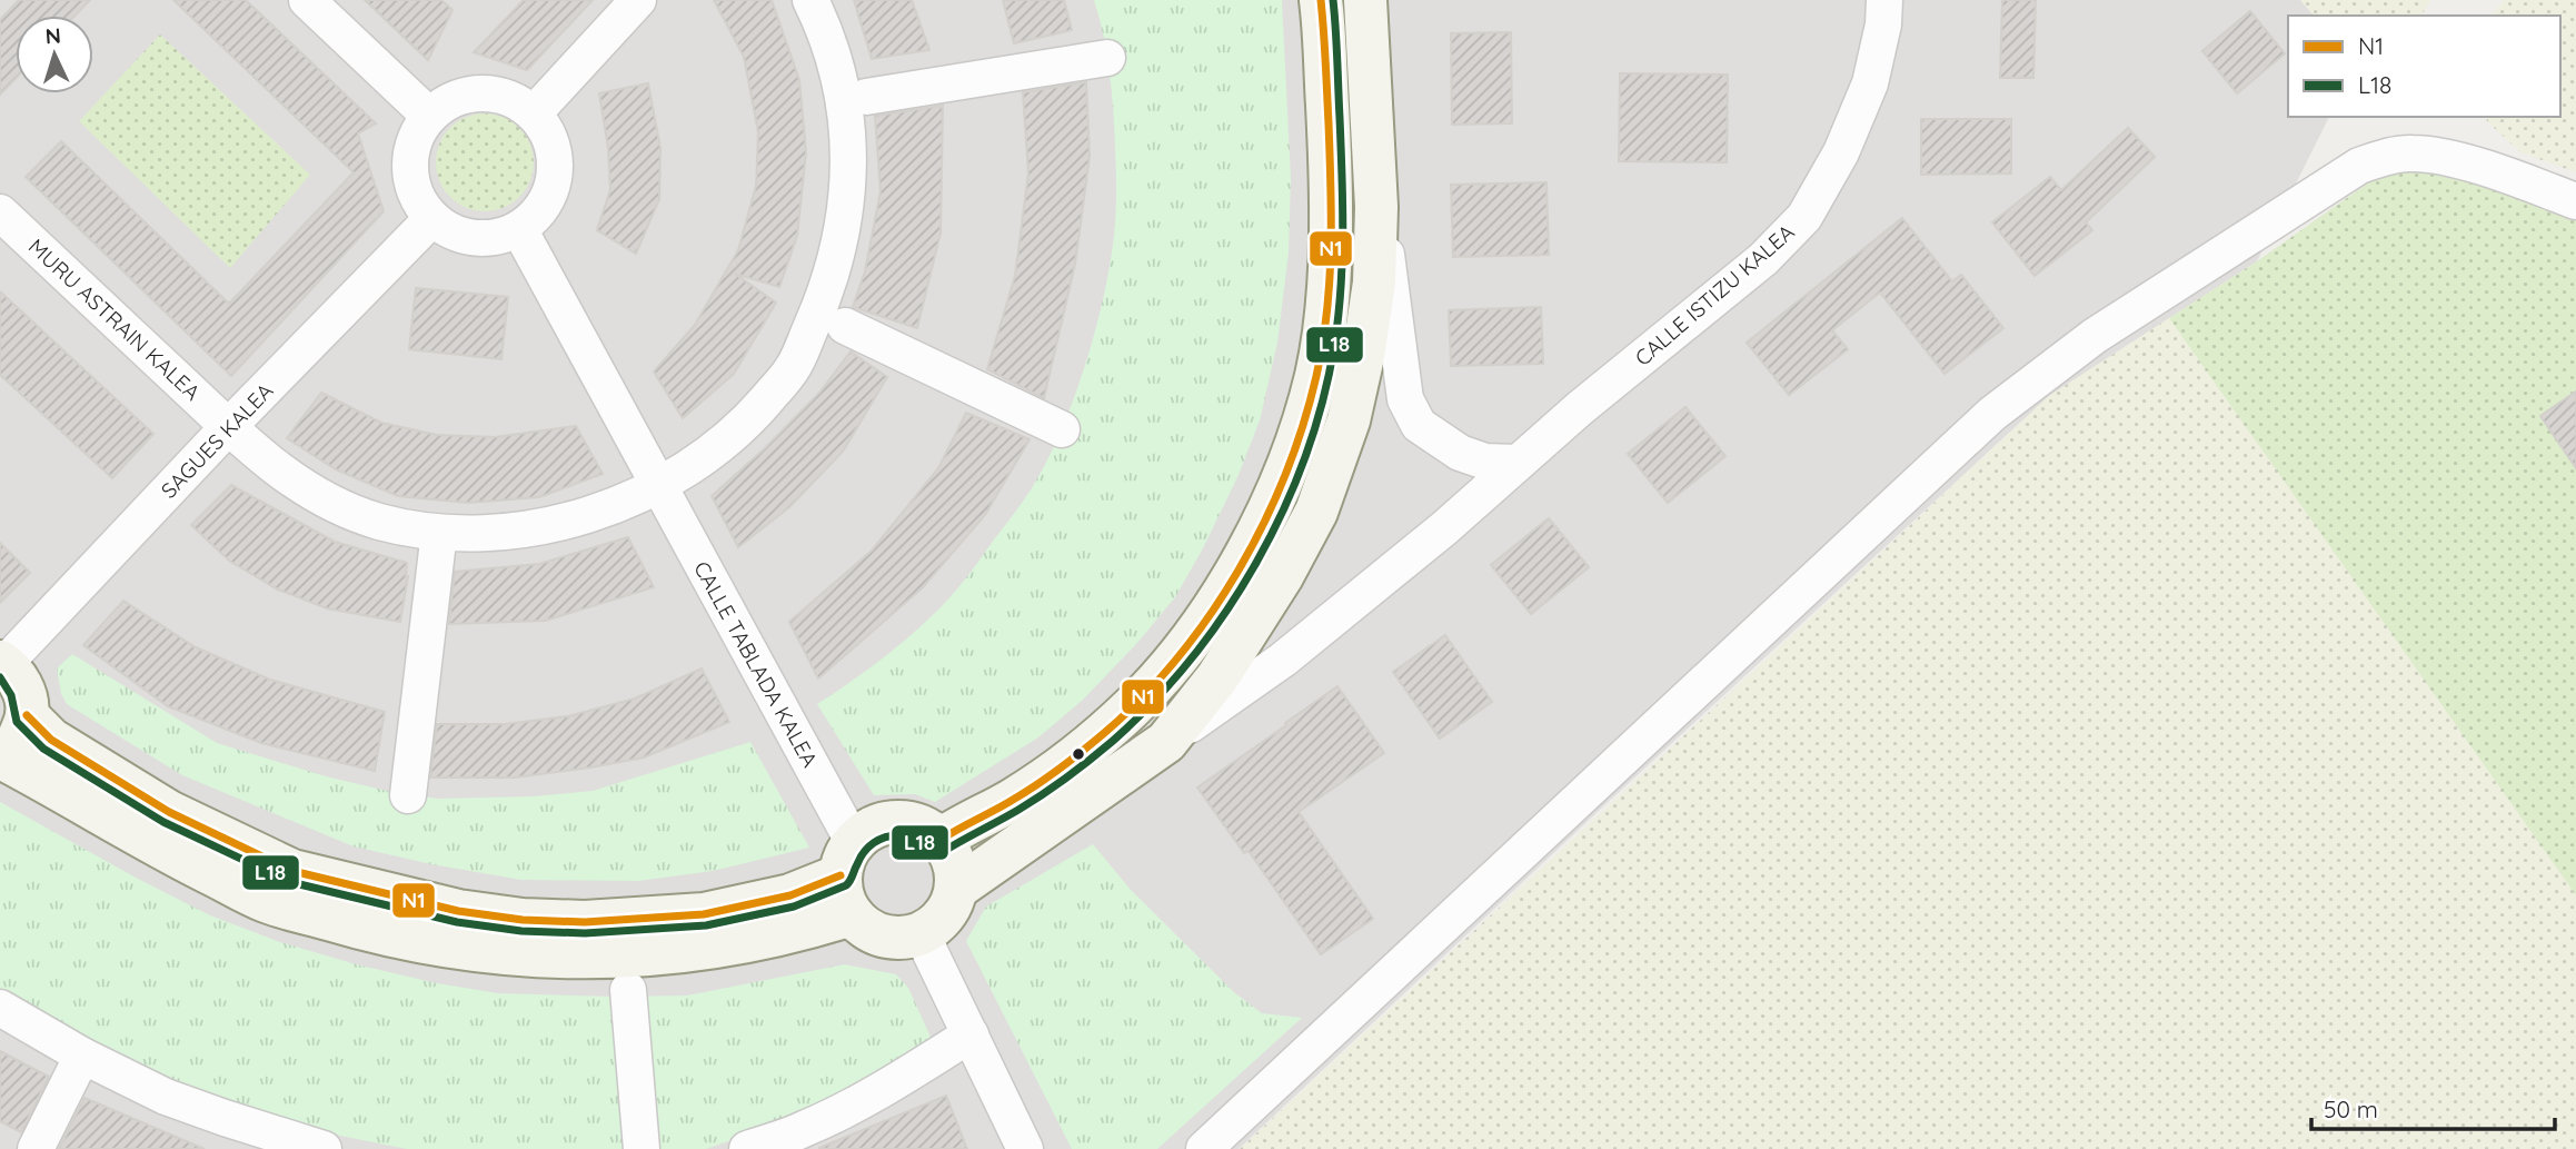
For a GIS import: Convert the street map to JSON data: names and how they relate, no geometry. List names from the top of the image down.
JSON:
{
  "streets": {
    "street": [
      "CALLE ISTIZU KALEA",
      "MURU ASTRAIN KALEA",
      "SAGUES KALEA",
      "CALLE TABLADA KALEA"
    ]
  },
  "crossings": [
    ["MURU ASTRAIN KALEA", "SAGUES KALEA"],
    ["SAGUES KALEA", "CALLE TABLADA KALEA"]
  ],
  "lines": ["transit line N1", "transit line L18"],
  "legend": ["N1", "L18"],
  "scale_bar": "50 m",
  "north": "top"
}
